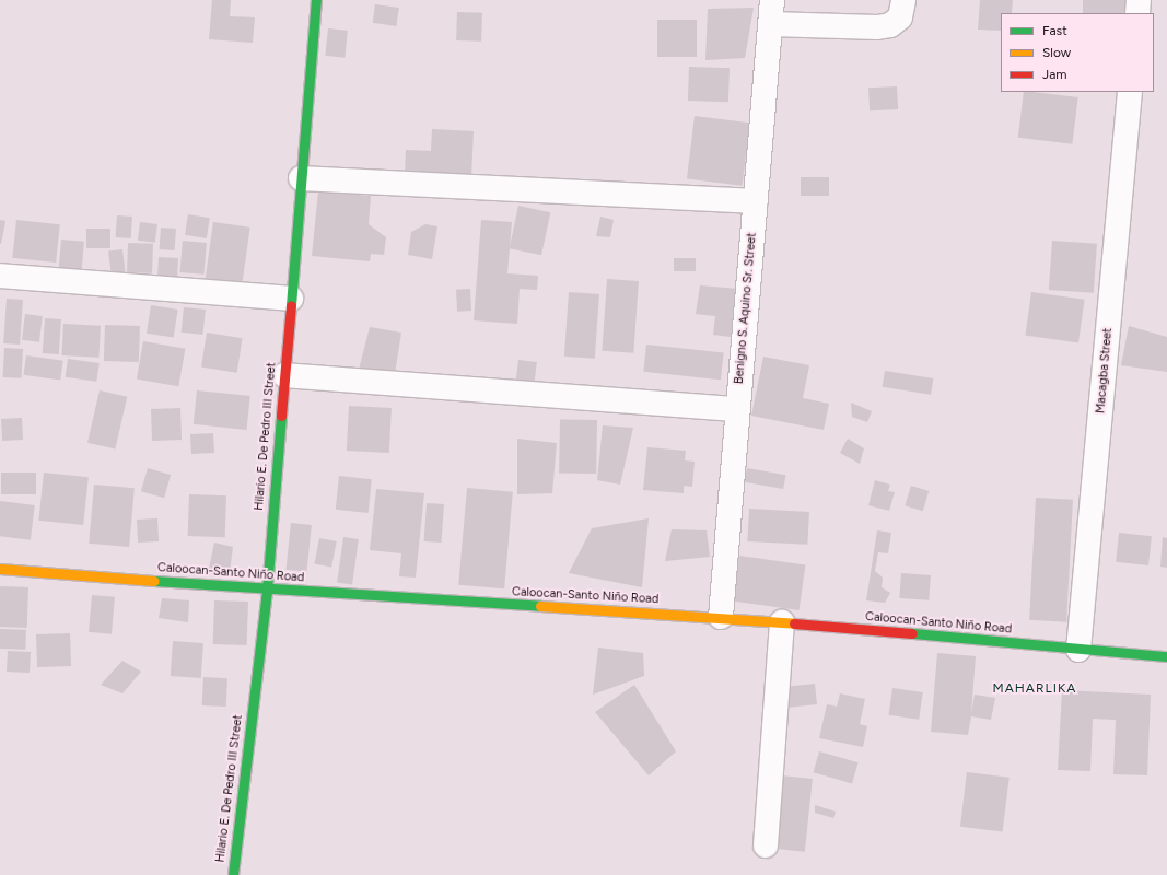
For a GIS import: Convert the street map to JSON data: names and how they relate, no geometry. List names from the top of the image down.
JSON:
{
  "streets": {
    "street": [
      "Benigno S. Aquino Sr. Street",
      "Macagba Street",
      "Hilario E. De Pedro III Street",
      "Caloocan-Santo Niño Road"
    ]
  },
  "crossings": [
    ["Benigno S. Aquino Sr. Street", "Caloocan-Santo Niño Road"],
    ["Macagba Street", "Caloocan-Santo Niño Road"],
    ["Hilario E. De Pedro III Street", "Caloocan-Santo Niño Road"]
  ],
  "districts": ["MAHARLIKA"],
  "legend": ["Fast", "Slow", "Jam"]
}
